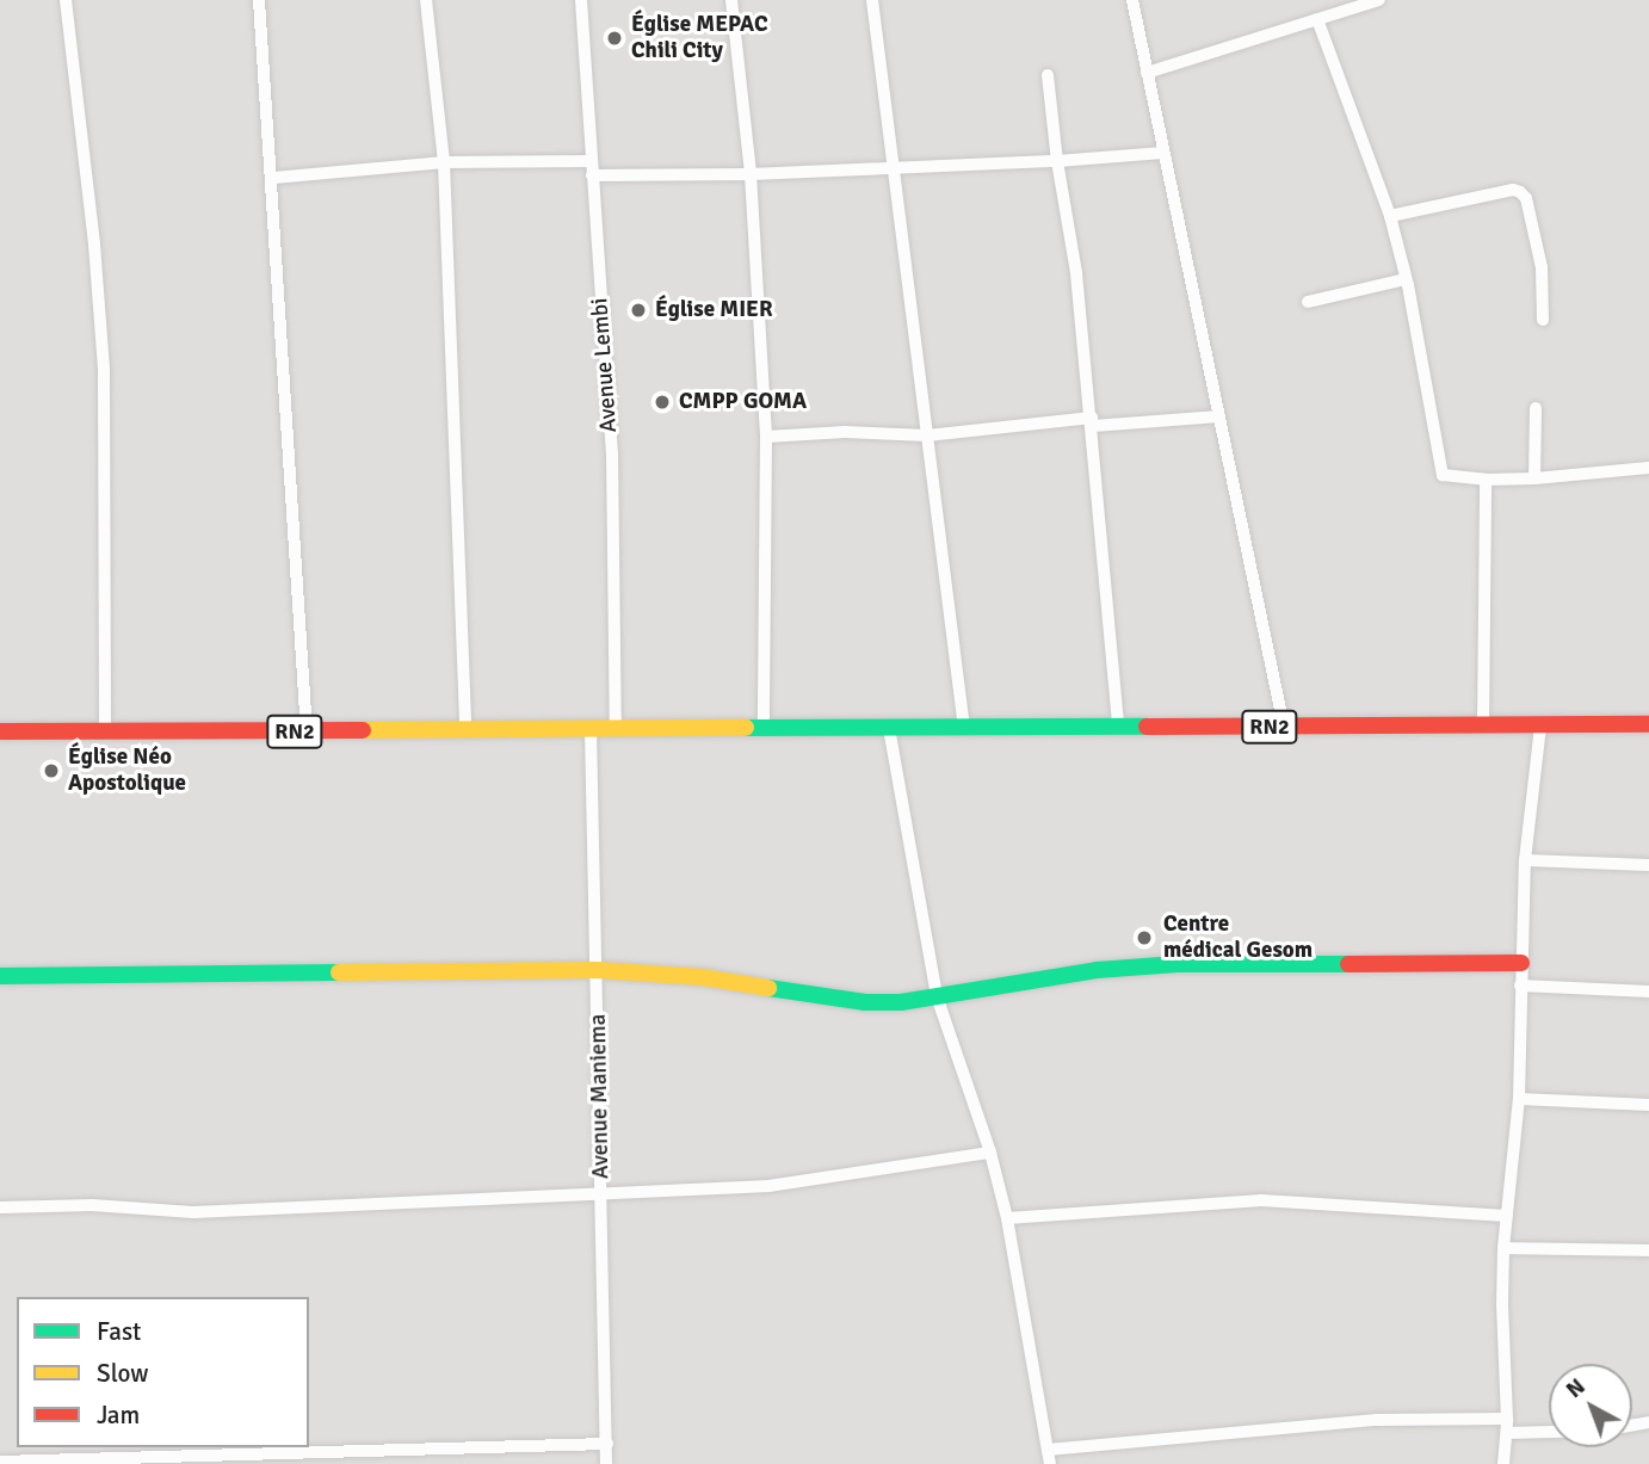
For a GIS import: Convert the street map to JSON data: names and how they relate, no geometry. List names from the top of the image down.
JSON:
{
  "streets": {
    "main road": ["RN2"],
    "street": ["Avenue Lembi", "Avenue Maniema"]
  },
  "crossings": [
    ["Avenue Lembi", "RN2"],
    ["RN2", "Avenue Maniema"]
  ],
  "places": [
    "Église MEPAC Chili City",
    "Église MIER",
    "CMPP GOMA",
    "Église Néo Apostolique",
    "Centre médical Gesom"
  ],
  "legend": ["Fast", "Slow", "Jam"],
  "north": "top left"
}
